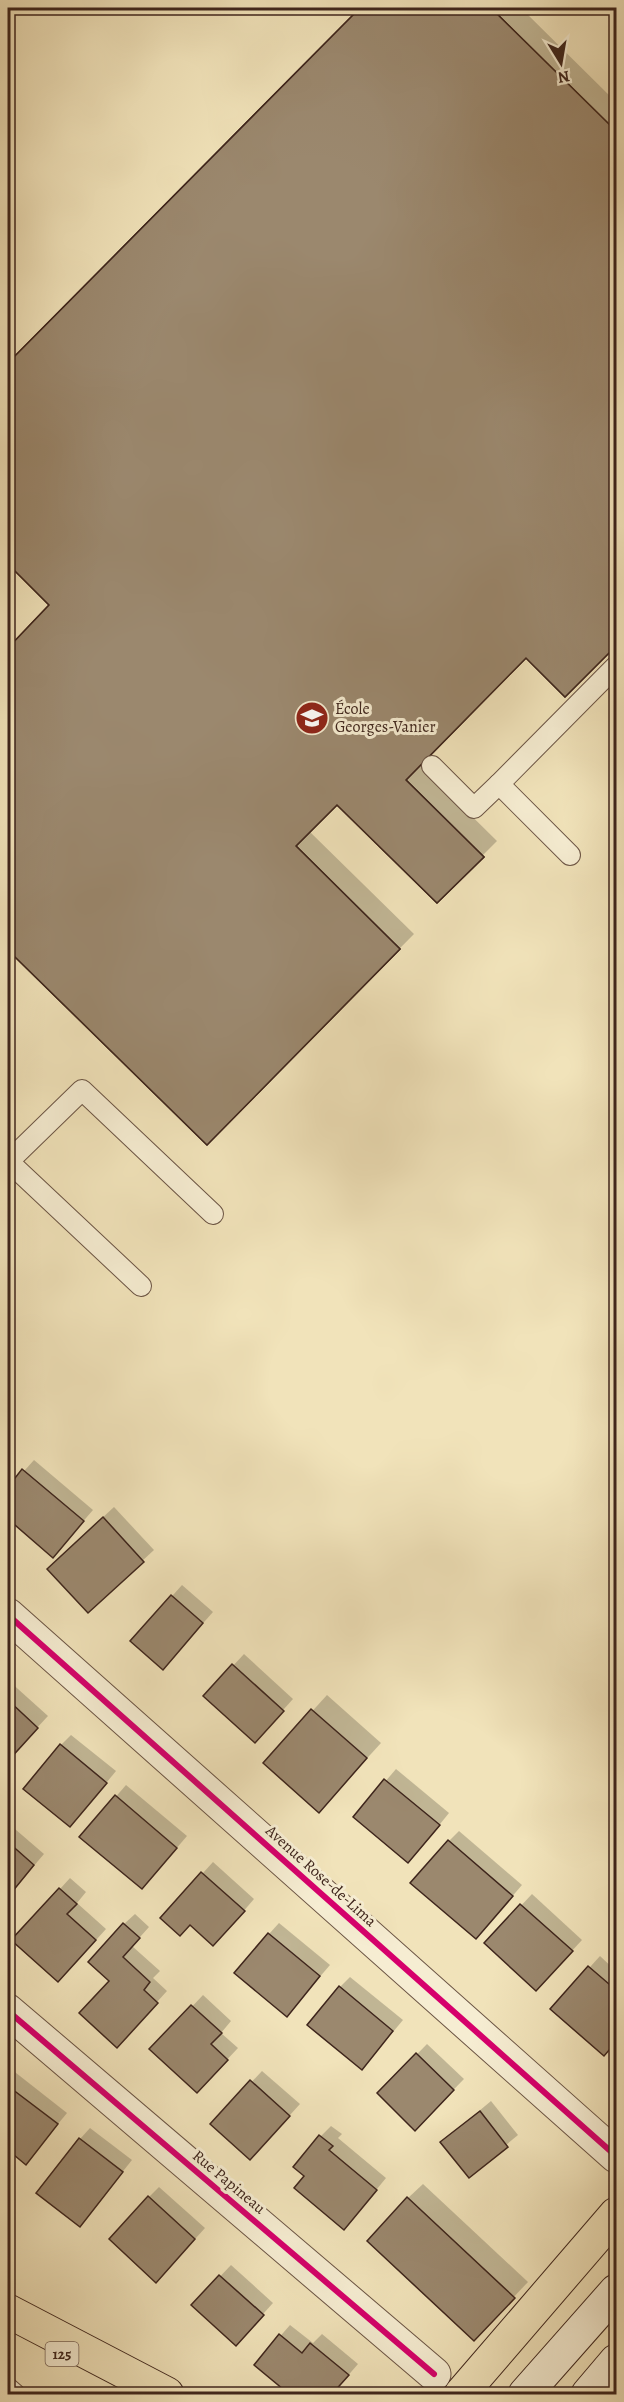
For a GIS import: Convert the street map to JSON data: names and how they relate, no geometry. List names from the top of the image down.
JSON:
{
  "streets": {
    "highway": ["125"],
    "street": ["Avenue Rose-de-Lima", "Rue Papineau"]
  },
  "places": {
    "school or university": ["École Georges-Vanier"]
  },
  "north": "bottom"
}
